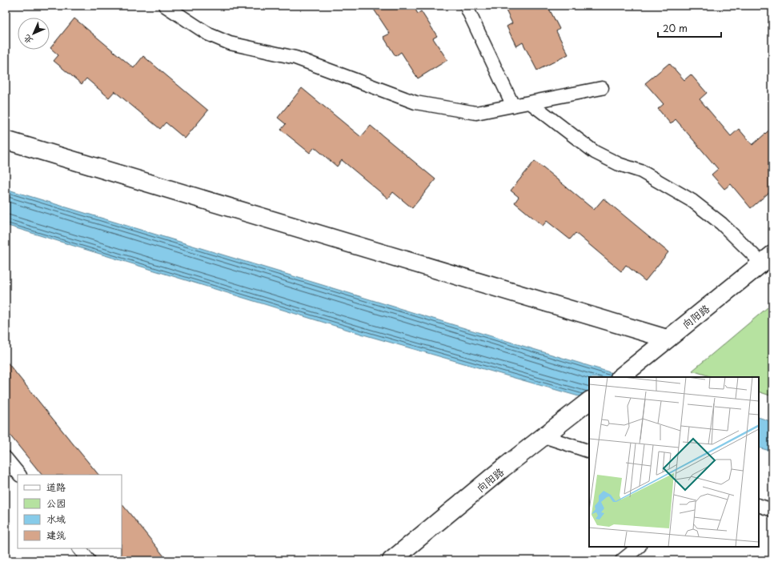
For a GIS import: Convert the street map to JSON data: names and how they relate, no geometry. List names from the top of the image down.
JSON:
{
  "streets": {
    "street": ["向阳路"]
  },
  "legend": [
    "道路",
    "公园",
    "水域",
    "建筑"
  ],
  "scale_bar": "20 m",
  "north": "bottom left"
}
